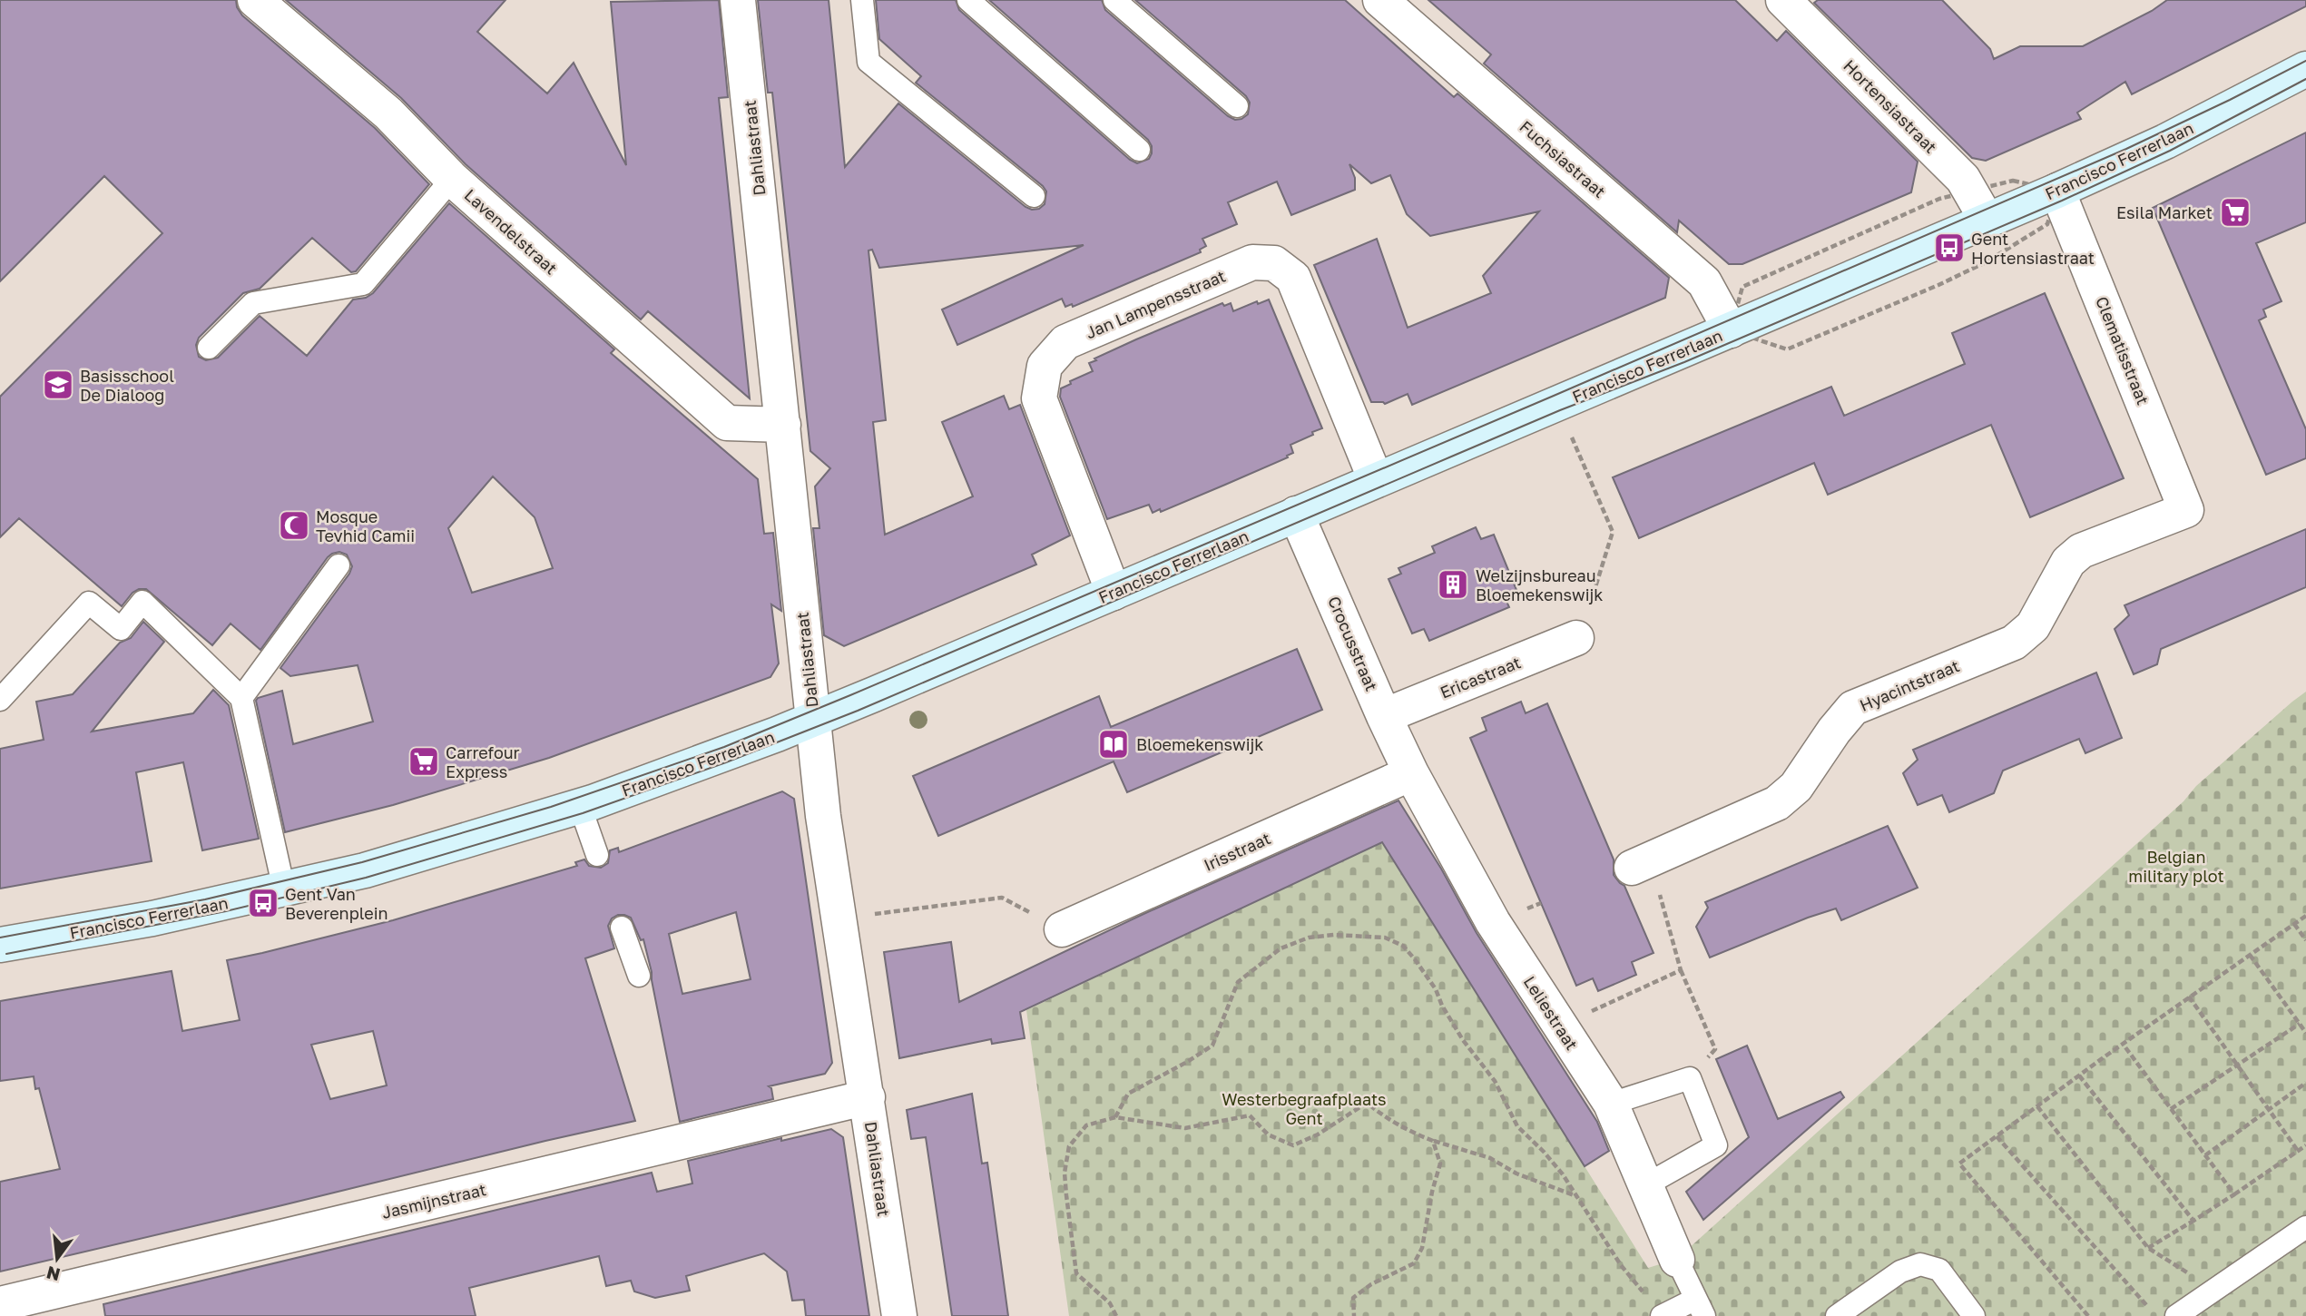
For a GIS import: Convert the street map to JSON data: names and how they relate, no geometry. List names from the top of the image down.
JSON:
{
  "streets": {
    "street": [
      "Hortensiastraat",
      "Dahliastraat",
      "Fuchsiastraat",
      "Francisco Ferrerlaan",
      "Lavendelstraat",
      "Jan Lampensstraat",
      "Clematisstraat",
      "Crocusstraat",
      "Ericastraat",
      "Hyacintstraat",
      "Irisstraat",
      "Leliestraat",
      "Jasmijnstraat"
    ]
  },
  "crossings": [
    ["Hortensiastraat", "Francisco Ferrerlaan"],
    ["Dahliastraat", "Francisco Ferrerlaan"],
    ["Dahliastraat", "Lavendelstraat"],
    ["Dahliastraat", "Jasmijnstraat"],
    ["Fuchsiastraat", "Francisco Ferrerlaan"],
    ["Francisco Ferrerlaan", "Jan Lampensstraat"],
    ["Francisco Ferrerlaan", "Clematisstraat"],
    ["Francisco Ferrerlaan", "Crocusstraat"],
    ["Clematisstraat", "Hyacintstraat"],
    ["Crocusstraat", "Ericastraat"],
    ["Crocusstraat", "Irisstraat"],
    ["Crocusstraat", "Leliestraat"],
    ["Irisstraat", "Leliestraat"]
  ],
  "parks": ["Belgian military plot", "Westerbegraafplaats Gent"],
  "places": {
    "supermarket": ["Esila Market", "Carrefour Express"],
    "bus stop": ["Gent Hortensiastraat", "Gent Van Beverenplein"],
    "school or university": ["Basisschool De Dialoog"],
    "mosque": ["Mosque Tevhid Camii"],
    "building": ["Welzijnsbureau Bloemekenswijk"],
    "library": ["Bloemekenswijk"]
  },
  "north": "bottom"
}
